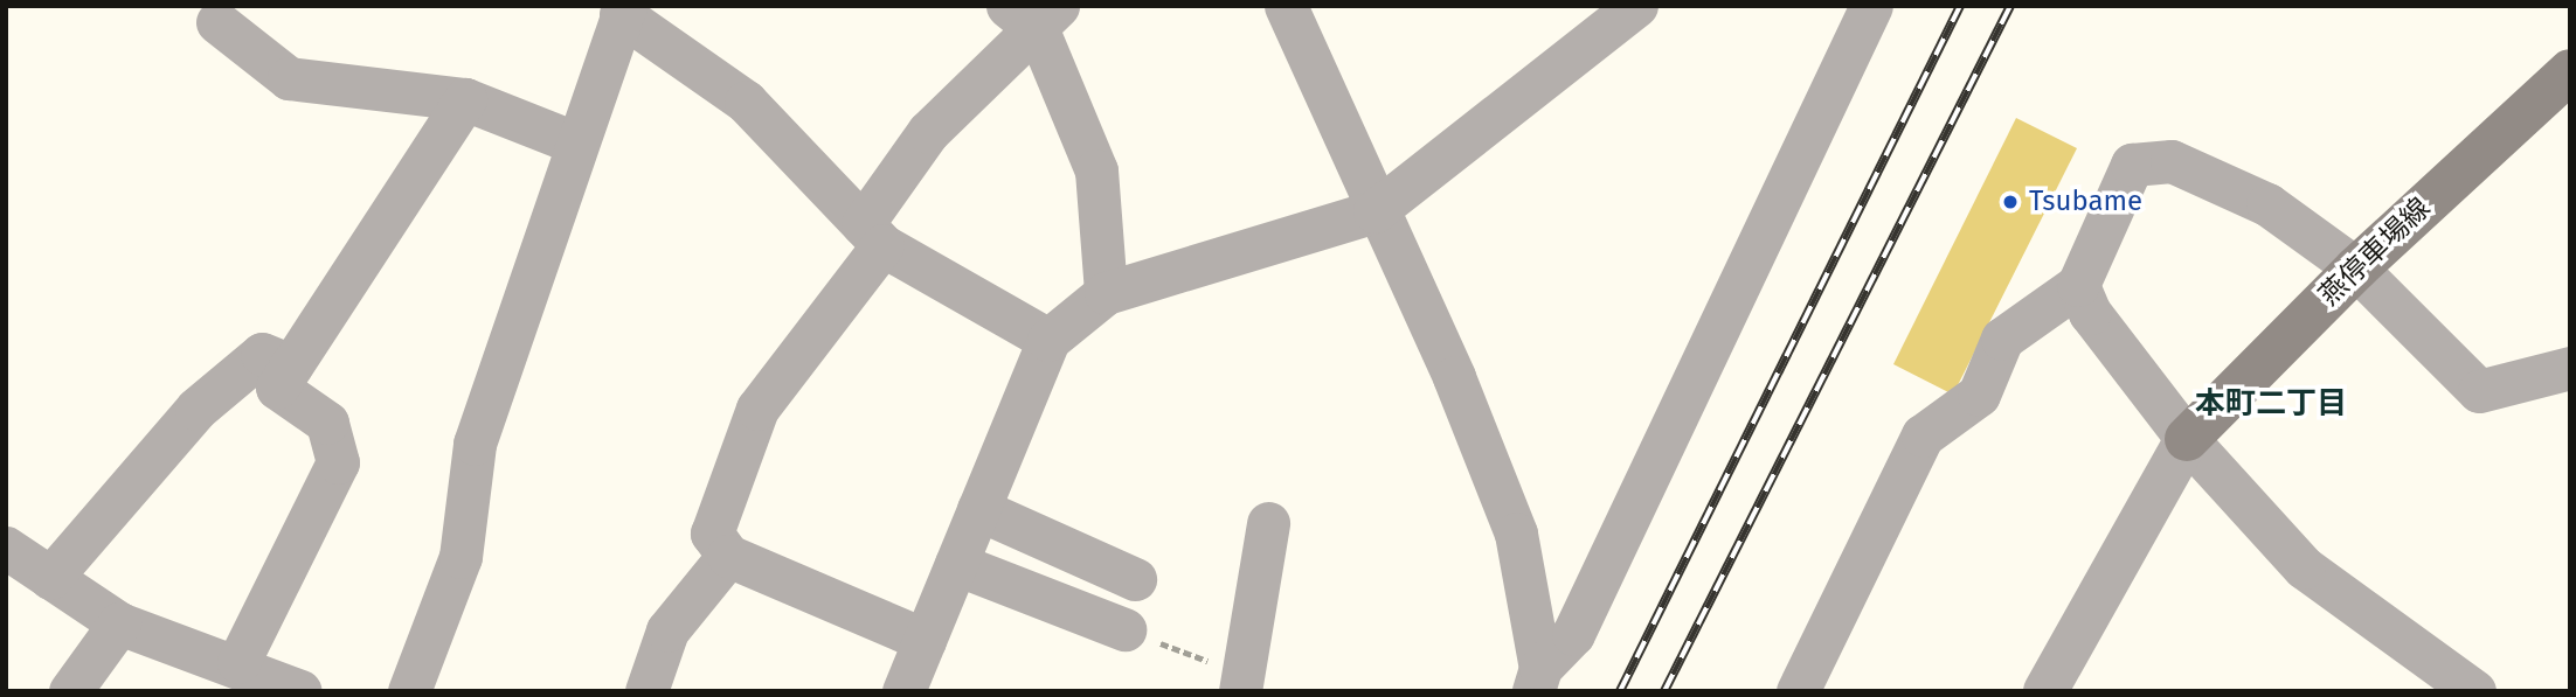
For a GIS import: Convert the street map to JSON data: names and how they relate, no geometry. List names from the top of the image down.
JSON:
{
  "streets": {
    "main road": ["燕停車場線"]
  },
  "districts": ["本町二丁目"],
  "places": ["Tsubame"]
}
